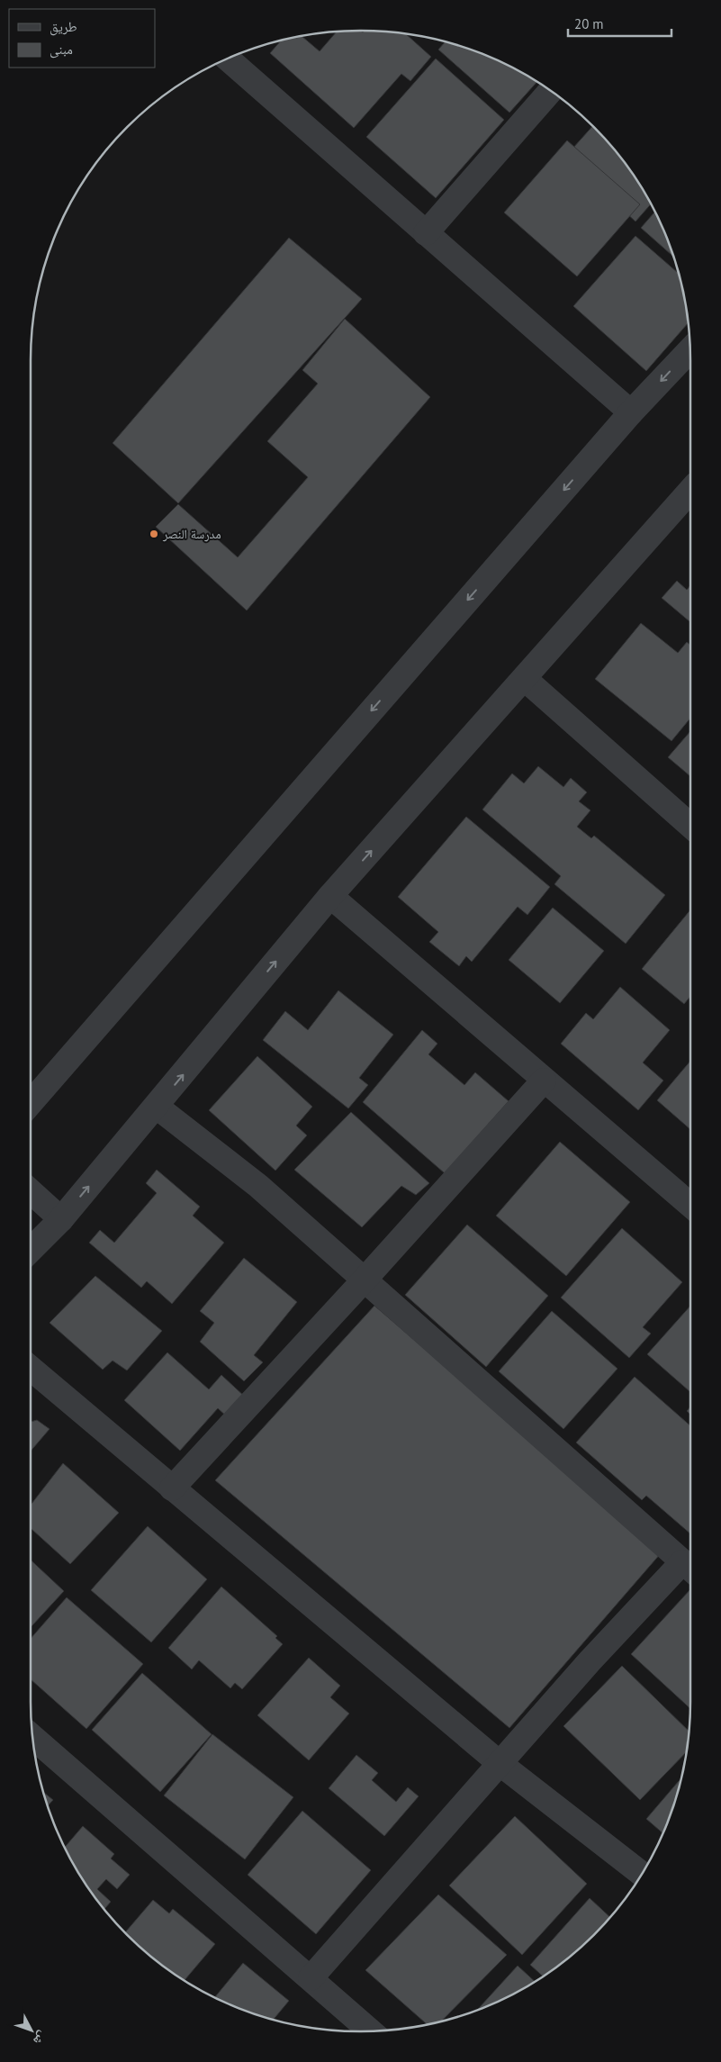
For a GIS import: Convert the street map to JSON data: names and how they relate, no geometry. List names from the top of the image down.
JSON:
{
  "places": ["مدرسة النصر"],
  "legend": ["طريق", "مبنى"],
  "scale_bar": "20 m",
  "north": "bottom right"
}
